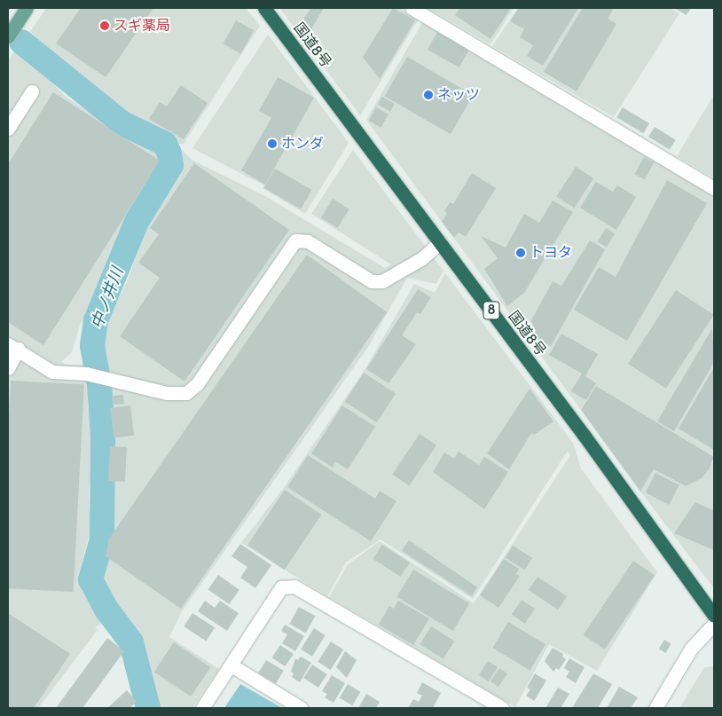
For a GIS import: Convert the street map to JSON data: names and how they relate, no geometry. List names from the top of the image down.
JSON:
{
  "streets": {
    "highway": ["国道8号", "8"]
  },
  "water": ["中ノ井川"],
  "places": [
    "スギ薬局",
    "ネッツ",
    "ホンダ",
    "トヨタ"
  ]
}
